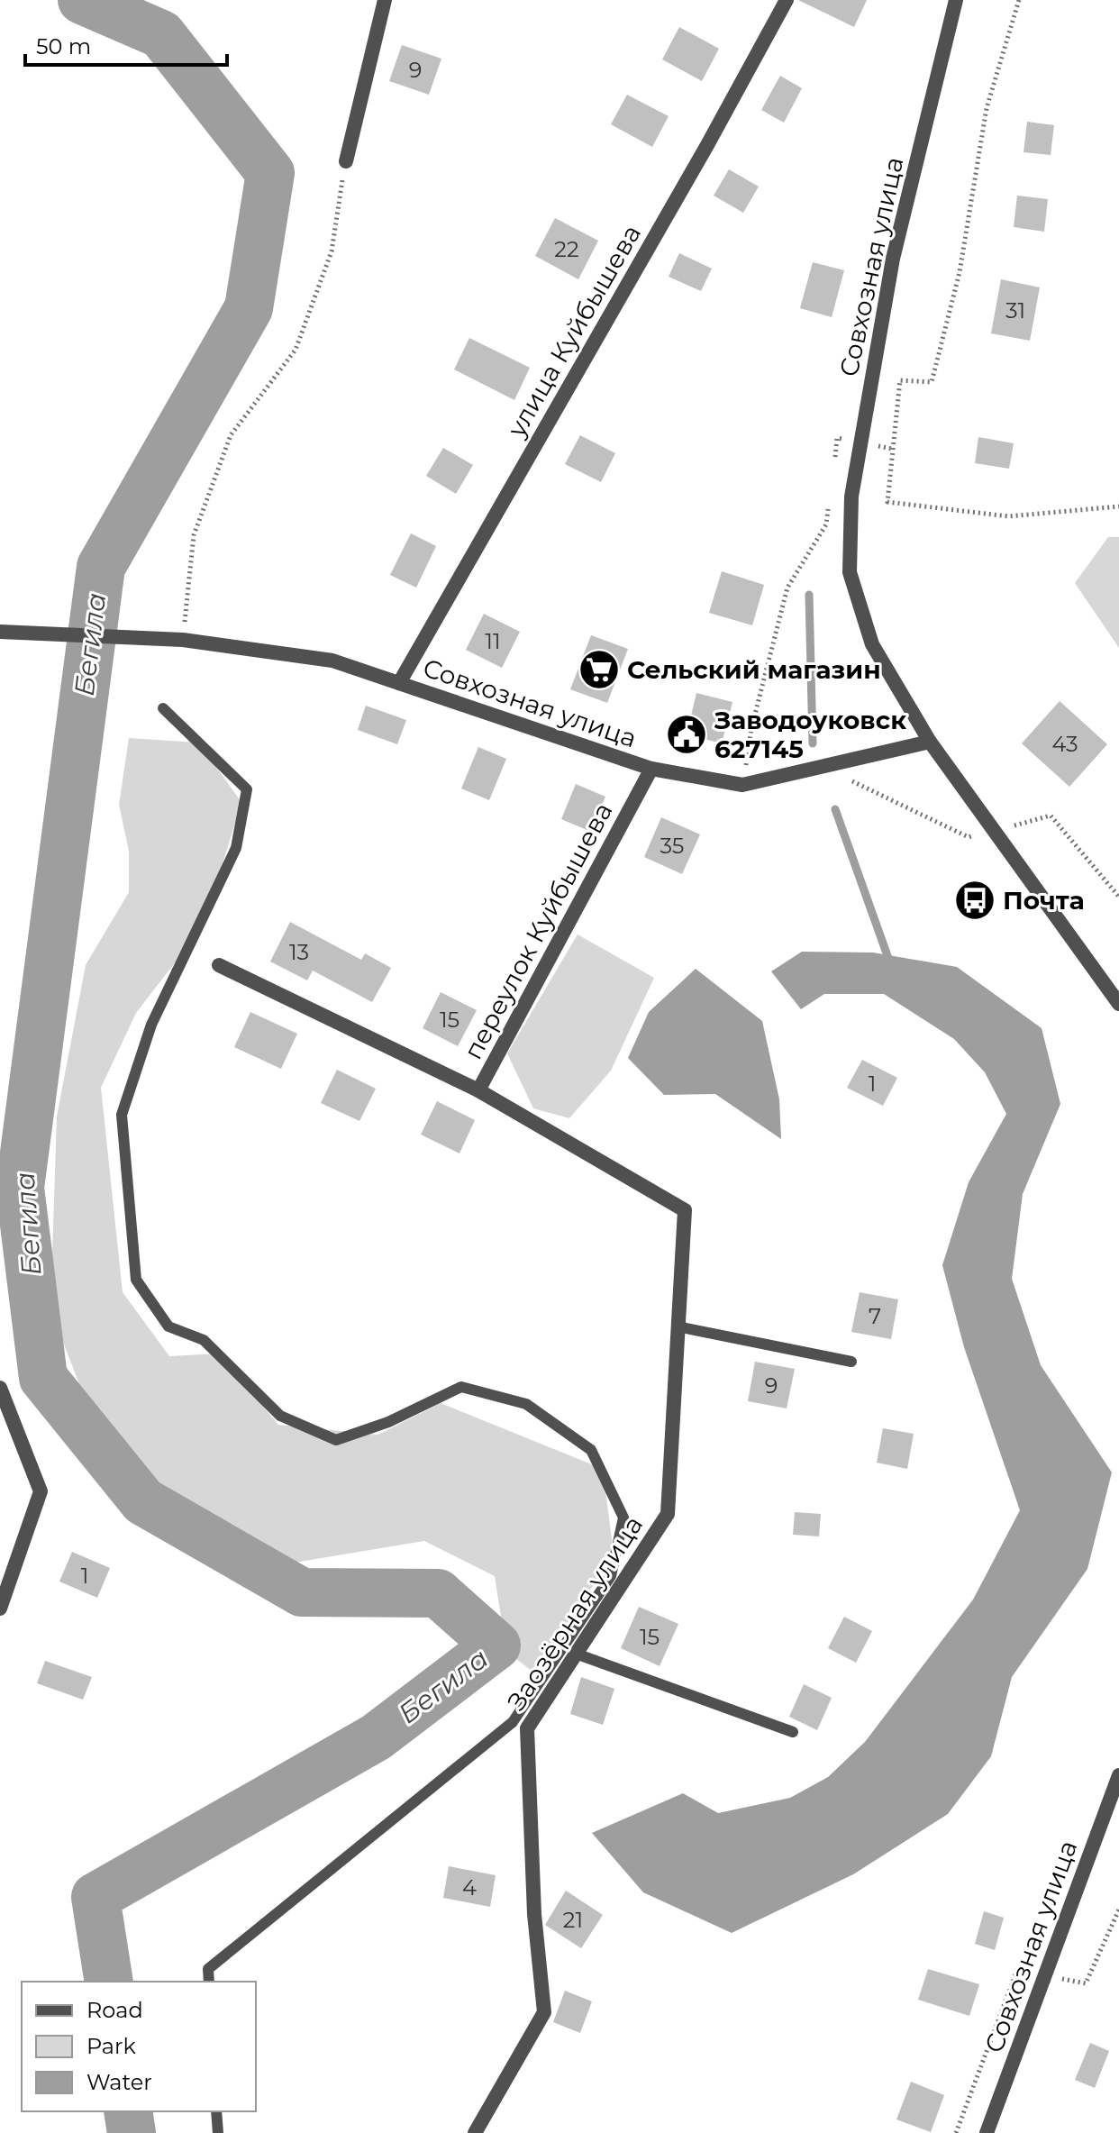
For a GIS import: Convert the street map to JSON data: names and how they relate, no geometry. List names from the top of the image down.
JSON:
{
  "streets": {
    "street": [
      "Совхозная улица",
      "улица Куйбышева",
      "переулок Куйбышева",
      "Заозёрная улица"
    ]
  },
  "crossings": [
    ["Совхозная улица", "улица Куйбышева"],
    ["Совхозная улица", "переулок Куйбышева"],
    ["переулок Куйбышева", "Заозёрная улица"]
  ],
  "water": ["Бегила"],
  "places": {
    "supermarket": ["Сельский магазин"],
    "public building": ["Заводоуковск 627145"],
    "bus stop": ["Почта"]
  },
  "house_numbers": [
    "9",
    "22",
    "31",
    "11",
    "43",
    "35",
    "13",
    "15",
    "1",
    "7",
    "9",
    "1",
    "15",
    "4",
    "21"
  ],
  "legend": ["Road", "Park", "Water"],
  "scale_bar": "50 m"
}
